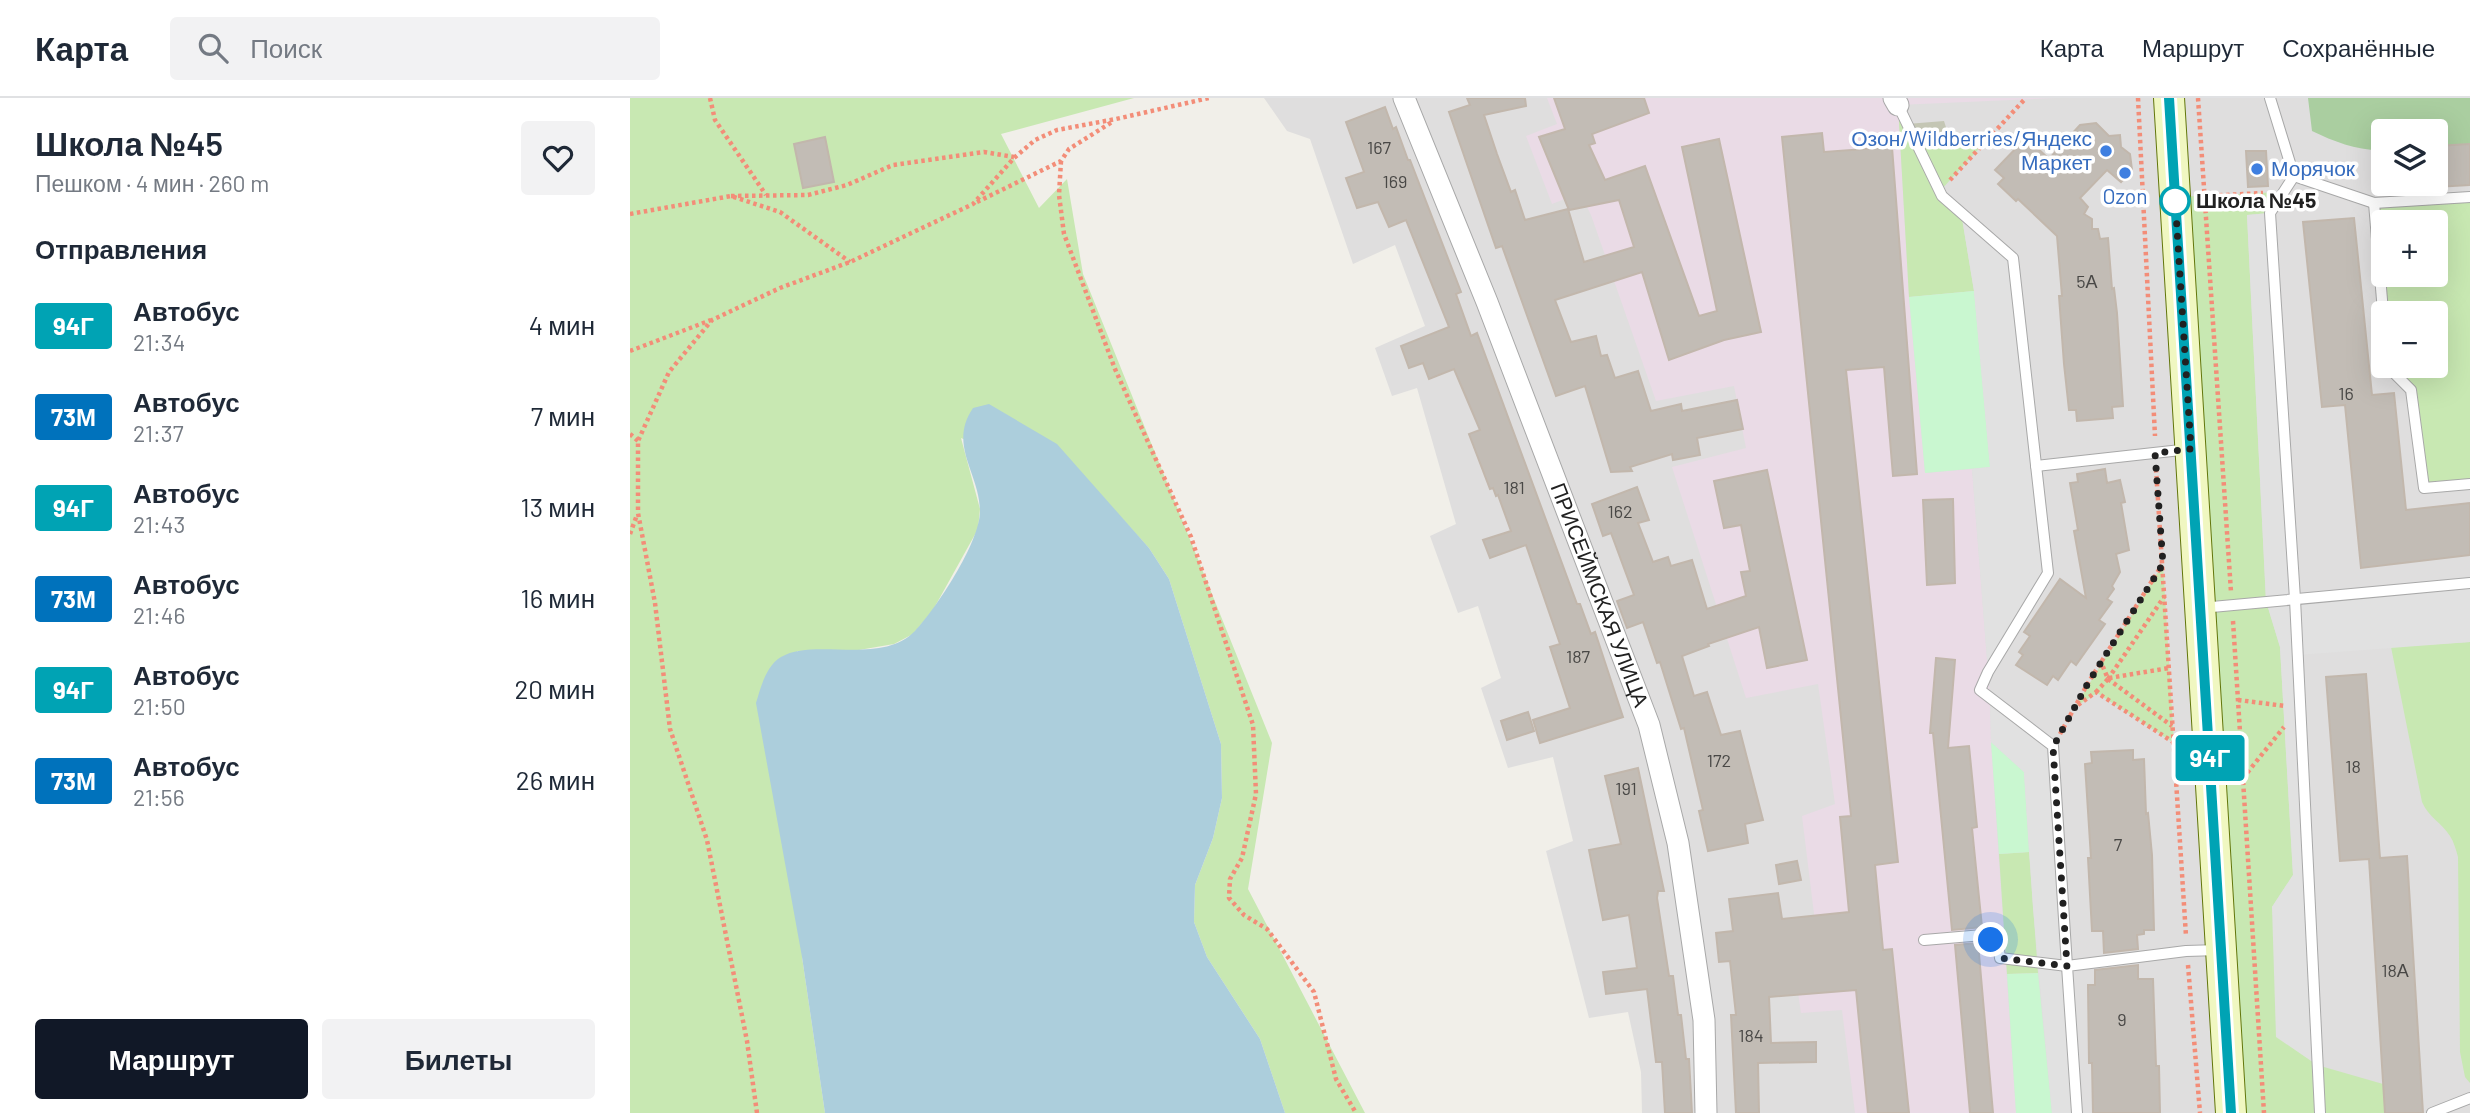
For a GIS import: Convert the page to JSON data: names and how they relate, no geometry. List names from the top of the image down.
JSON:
{
  "streets": {
    "street": ["ПРИСЕЙМСКАЯ УЛИЦА"]
  },
  "places": [
    "Озон/Wildberries/Яндекс Маркет",
    "Морячок",
    "Ozon",
    "Школа №45"
  ],
  "lines": ["bus line 94Г"],
  "house_numbers": [
    "167",
    "169",
    "5А",
    "16",
    "181",
    "162",
    "187",
    "172",
    "18",
    "191",
    "7",
    "18А",
    "9",
    "184"
  ],
  "page": {
    "header": "Карта",
    "search": "Поиск",
    "nav": ["Карта", "Маршрут", "Сохранённые"],
    "heading": [
      ["Школа №45", "Пешком · 4 мин · 260 m"],
      "Отправления"
    ],
    "on_map": "94Г",
    "map_buttons": ["+", "−"],
    "list": [
      {
        "mark": "94Г",
        "name": "Автобус",
        "note": "21:34",
        "value": "4 мин"
      },
      {
        "mark": "73М",
        "name": "Автобус",
        "note": "21:37",
        "value": "7 мин"
      },
      {
        "mark": "94Г",
        "name": "Автобус",
        "note": "21:43",
        "value": "13 мин"
      },
      {
        "mark": "73М",
        "name": "Автобус",
        "note": "21:46",
        "value": "16 мин"
      },
      {
        "mark": "94Г",
        "name": "Автобус",
        "note": "21:50",
        "value": "20 мин"
      },
      {
        "mark": "73М",
        "name": "Автобус",
        "note": "21:56",
        "value": "26 мин"
      }
    ],
    "buttons": ["Маршрут", "Билеты"]
  }
}
